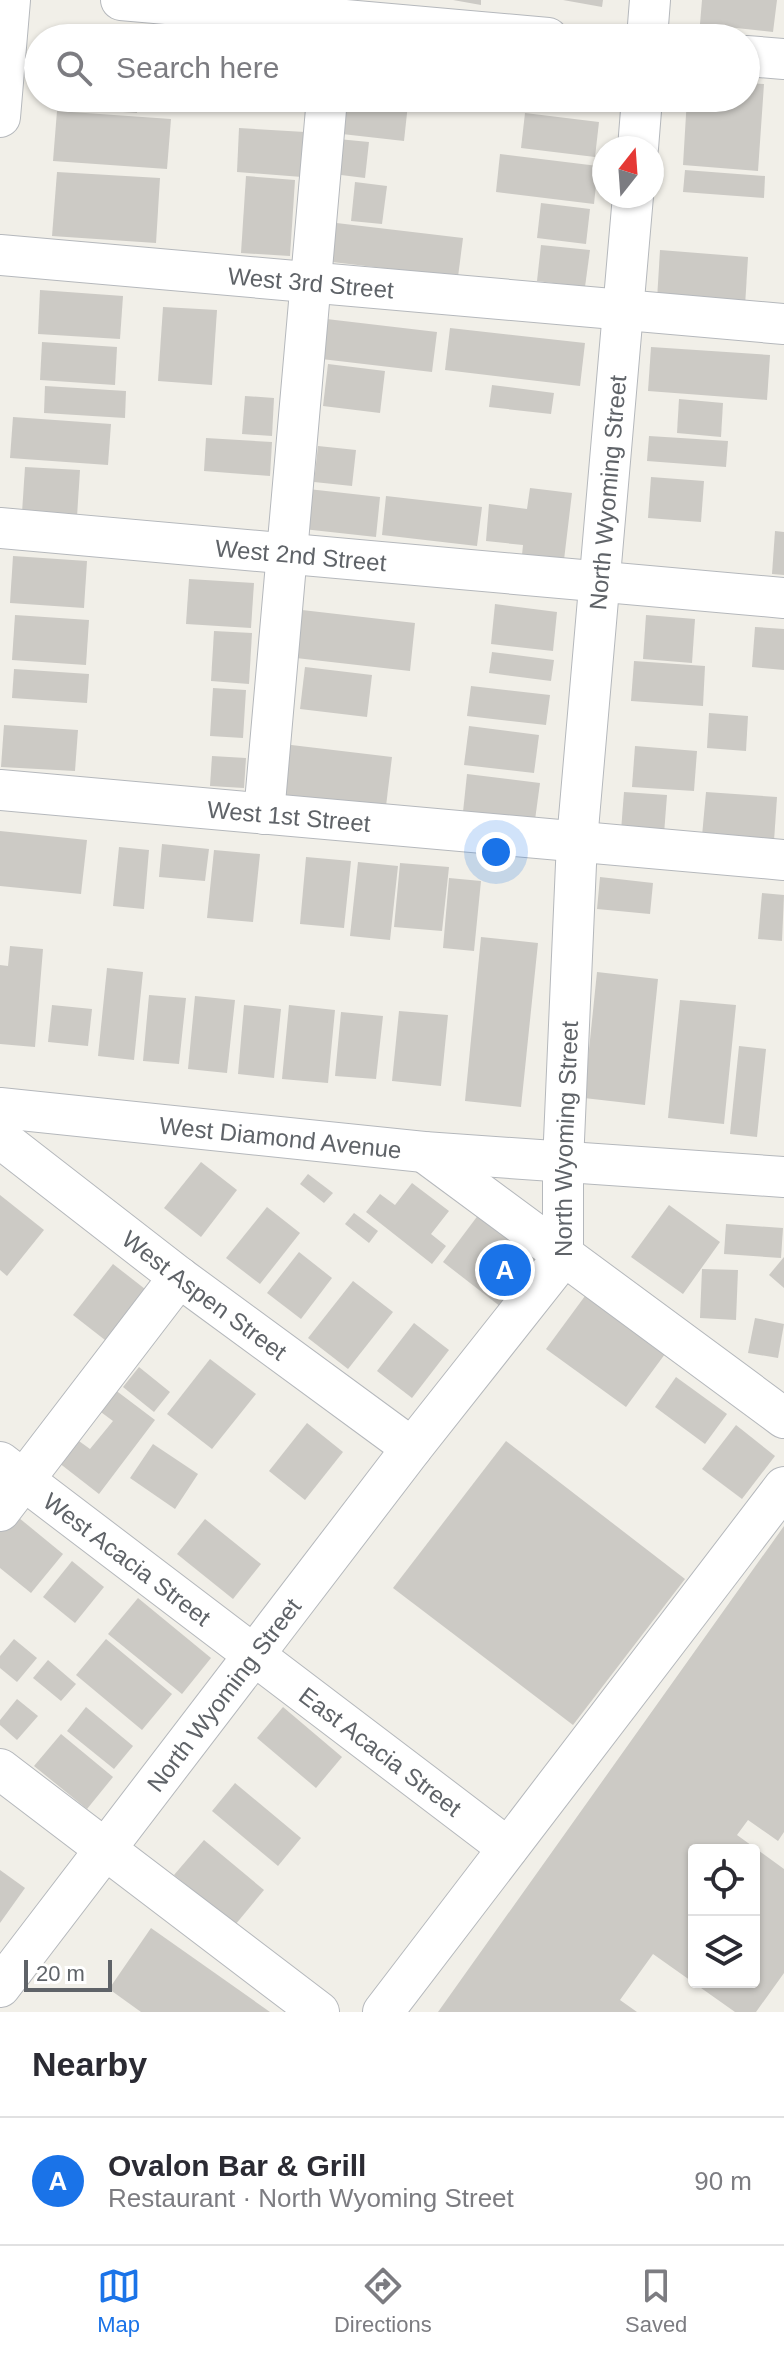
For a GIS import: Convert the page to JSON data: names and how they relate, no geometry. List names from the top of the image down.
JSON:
{
  "streets": {
    "street": [
      "West 3rd Street",
      "North Wyoming Street",
      "West 2nd Street",
      "West 1st Street",
      "West Diamond Avenue",
      "West Aspen Street",
      "West Acacia Street",
      "East Acacia Street"
    ]
  },
  "crossings": [
    ["West 3rd Street", "North Wyoming Street"],
    ["North Wyoming Street", "West 2nd Street"],
    ["North Wyoming Street", "West 1st Street"],
    ["North Wyoming Street", "West Diamond Avenue"],
    ["North Wyoming Street", "West Aspen Street"],
    ["North Wyoming Street", "West Acacia Street"],
    ["North Wyoming Street", "East Acacia Street"],
    ["West Acacia Street", "East Acacia Street"]
  ],
  "scale_bar": "20 m",
  "north": "top",
  "page": {
    "search": "Search here",
    "pins": "A",
    "scale": "20 m",
    "heading": "Nearby",
    "list": [
      {
        "mark": "A",
        "name": "Ovalon Bar & Grill",
        "note": "Restaurant · North Wyoming Street",
        "value": "90 m"
      }
    ],
    "nav": ["Map", "Directions", "Saved"]
  }
}
